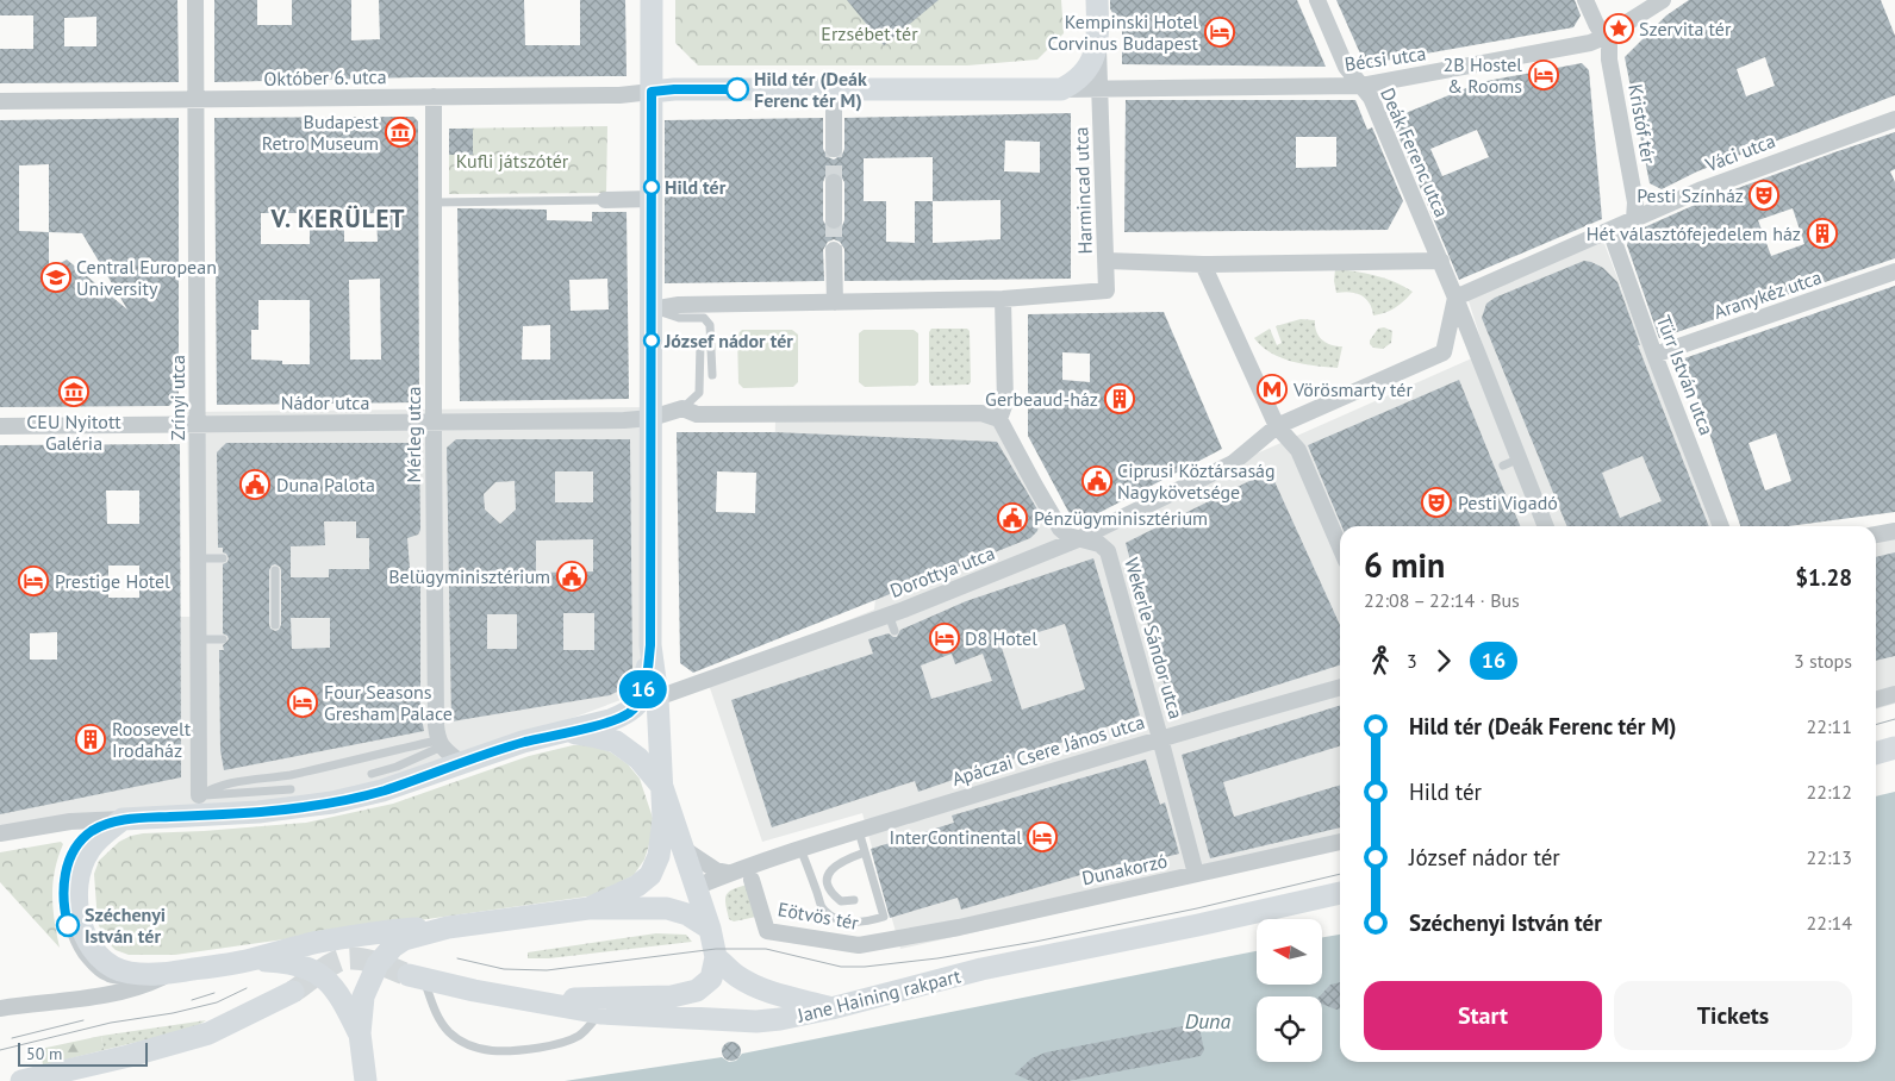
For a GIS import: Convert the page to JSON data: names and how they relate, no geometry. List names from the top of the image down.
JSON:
{
  "streets": {
    "street": [
      "Bécsi utca",
      "Október 6. utca",
      "Kristóf tér",
      "Deák Ferenc utca",
      "Váci utca",
      "Harmincad utca",
      "Aranykéz utca",
      "Türr István utca",
      "Zrínyi utca",
      "Nádor utca",
      "Mérleg utca",
      "Dorottya utca",
      "Wekerle Sándor utca",
      "Apáczai Csere János utca",
      "Dunakorzó",
      "Eötvös tér",
      "Jane Haining rakpart"
    ]
  },
  "crossings": [
    ["Bécsi utca", "Kristóf tér"],
    ["Bécsi utca", "Deák Ferenc utca"],
    ["Bécsi utca", "Harmincad utca"],
    ["Október 6. utca", "Zrínyi utca"],
    ["Október 6. utca", "Mérleg utca"],
    ["Kristóf tér", "Váci utca"],
    ["Váci utca", "Türr István utca"],
    ["Aranykéz utca", "Türr István utca"],
    ["Zrínyi utca", "Nádor utca"],
    ["Nádor utca", "Mérleg utca"],
    ["Dorottya utca", "Wekerle Sándor utca"],
    ["Wekerle Sándor utca", "Apáczai Csere János utca"],
    ["Wekerle Sándor utca", "Dunakorzó"],
    ["Dunakorzó", "Eötvös tér"]
  ],
  "districts": ["V. KERÜLET"],
  "water": ["Duna"],
  "parks": ["Erzsébet tér", "Kufli játszótér"],
  "places": {
    "place": ["Szervita tér"],
    "hotel": [
      "Kempinski Hotel Corvinus Budapest",
      "2B Hostel & Rooms",
      "Prestige Hotel",
      "D8 Hotel",
      "Four Seasons Gresham Palace",
      "InterContinental"
    ],
    "other": [
      "Hild tér (Deák Ferenc tér M)",
      "Hild tér",
      "József nádor tér",
      "Széchenyi István tér"
    ],
    "museum": ["Budapest Retro Museum", "CEU Nyitott Galéria"],
    "theatre": ["Pesti Színház", "Pesti Vigadó"],
    "building": ["Hét választófejedelem ház", "Gerbeaud-ház", "Roosevelt Irodaház"],
    "school or university": ["Central European University"],
    "metro station": ["Vörösmarty tér"],
    "public building": [
      "Ciprusi Köztársaság Nagykövetsége",
      "Duna Palota",
      "Pénzügyminisztérium",
      "Belügyminisztérium"
    ]
  },
  "lines": ["bus line 16"],
  "scale_bar": "50 m",
  "north": "left",
  "page": {
    "on_map": "16",
    "heading": ["6 min", "22:08 – 22:14 · Bus", "$1.28"],
    "legs": ["3", "16", "3 stops"],
    "list": [
      {
        "name": "Hild tér (Deák Ferenc tér M)",
        "value": "22:11"
      },
      {
        "name": "Hild tér",
        "value": "22:12"
      },
      {
        "name": "József nádor tér",
        "value": "22:13"
      },
      {
        "name": "Széchenyi István tér",
        "value": "22:14"
      }
    ],
    "buttons": ["Start", "Tickets"],
    "scale": "50 m"
  }
}
